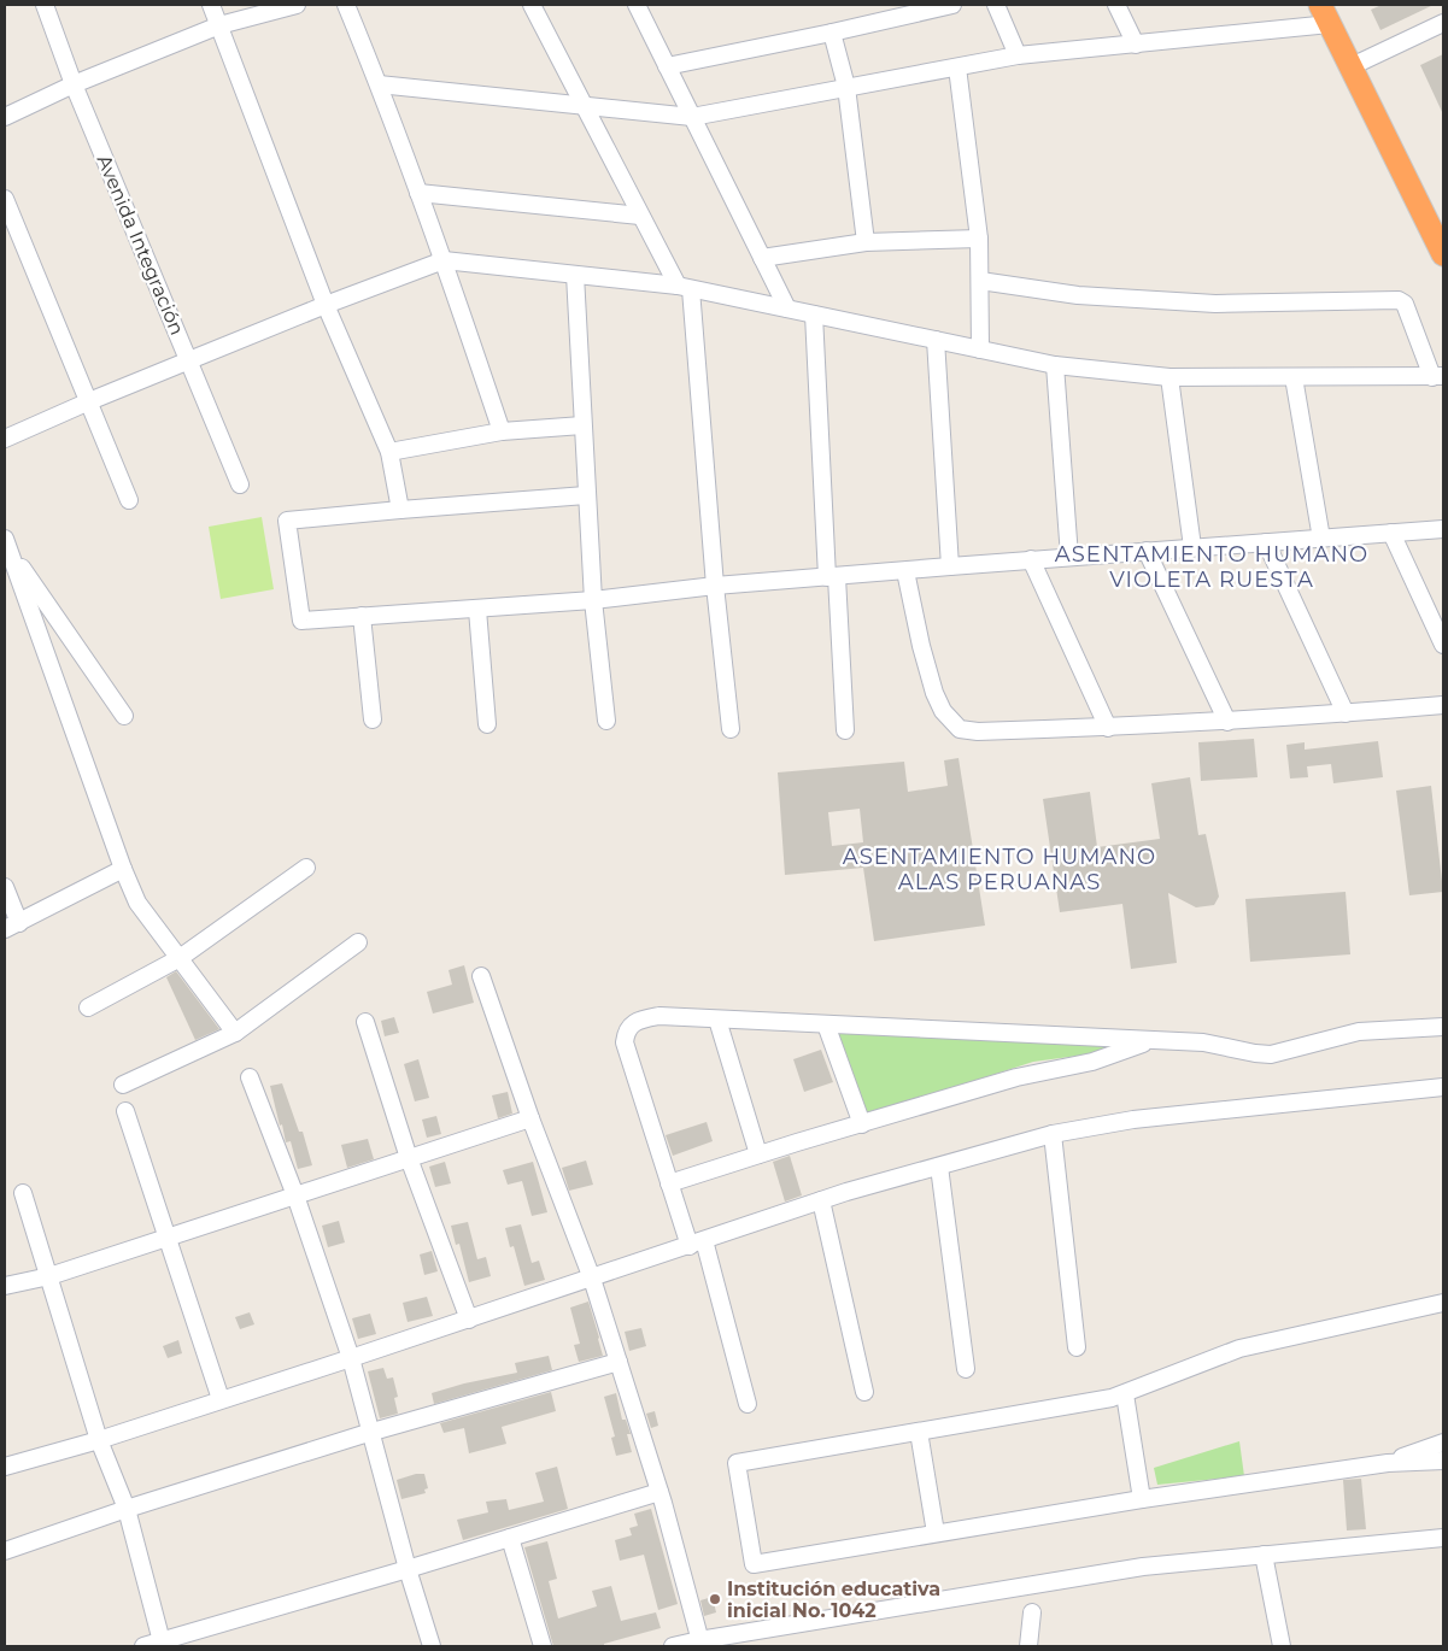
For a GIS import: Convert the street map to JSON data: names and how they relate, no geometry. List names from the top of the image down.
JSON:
{
  "streets": {
    "street": ["Avenida Integración"]
  },
  "districts": ["ASENTAMIENTO HUMANO VIOLETA RUESTA", "ASENTAMIENTO HUMANO ALAS PERUANAS"],
  "places": ["Institución educativa inicial No. 1042"]
}
